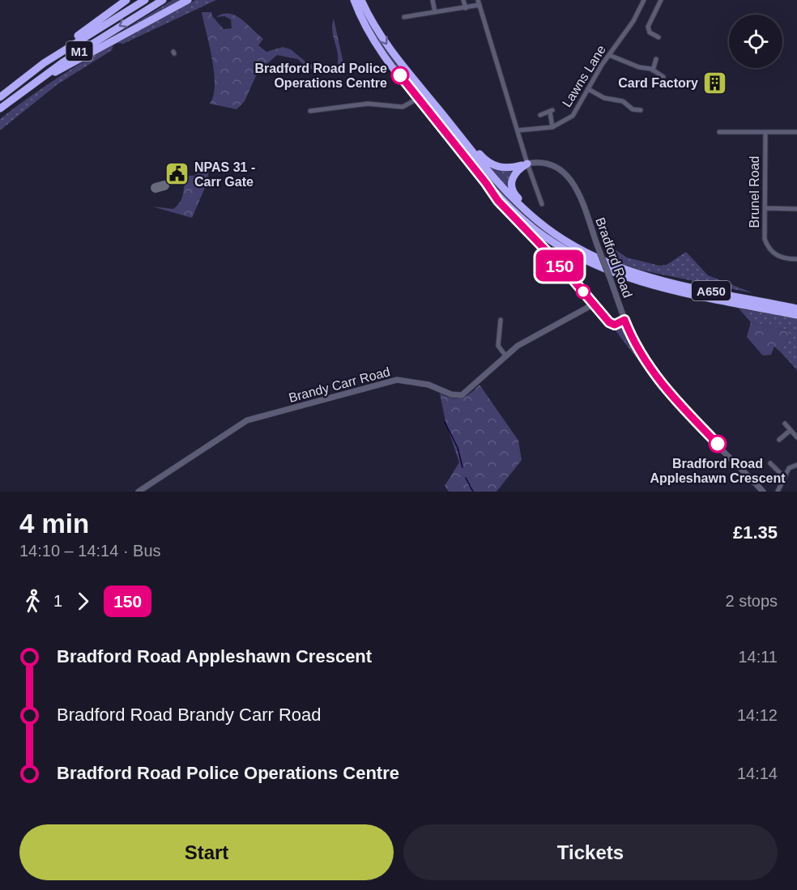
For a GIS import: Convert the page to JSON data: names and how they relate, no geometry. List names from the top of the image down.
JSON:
{
  "streets": {
    "highway": ["M1", "A650"],
    "street": [
      "Lawns Lane",
      "Brunel Road",
      "Bradford Road",
      "Brandy Carr Road"
    ]
  },
  "places": {
    "other": ["Bradford Road Police Operations Centre", "Bradford Road Appleshawn Crescent"],
    "building": ["Card Factory"],
    "public building": ["NPAS 31 - Carr Gate"]
  },
  "lines": ["bus line 150"],
  "page": {
    "on_map": "150",
    "heading": ["4 min", "14:10 – 14:14 · Bus", "£1.35"],
    "legs": ["1", "150", "2 stops"],
    "list": [
      {
        "name": "Bradford Road Appleshawn Crescent",
        "value": "14:11"
      },
      {
        "name": "Bradford Road Brandy Carr Road",
        "value": "14:12"
      },
      {
        "name": "Bradford Road Police Operations Centre",
        "value": "14:14"
      }
    ],
    "buttons": ["Start", "Tickets"]
  }
}
